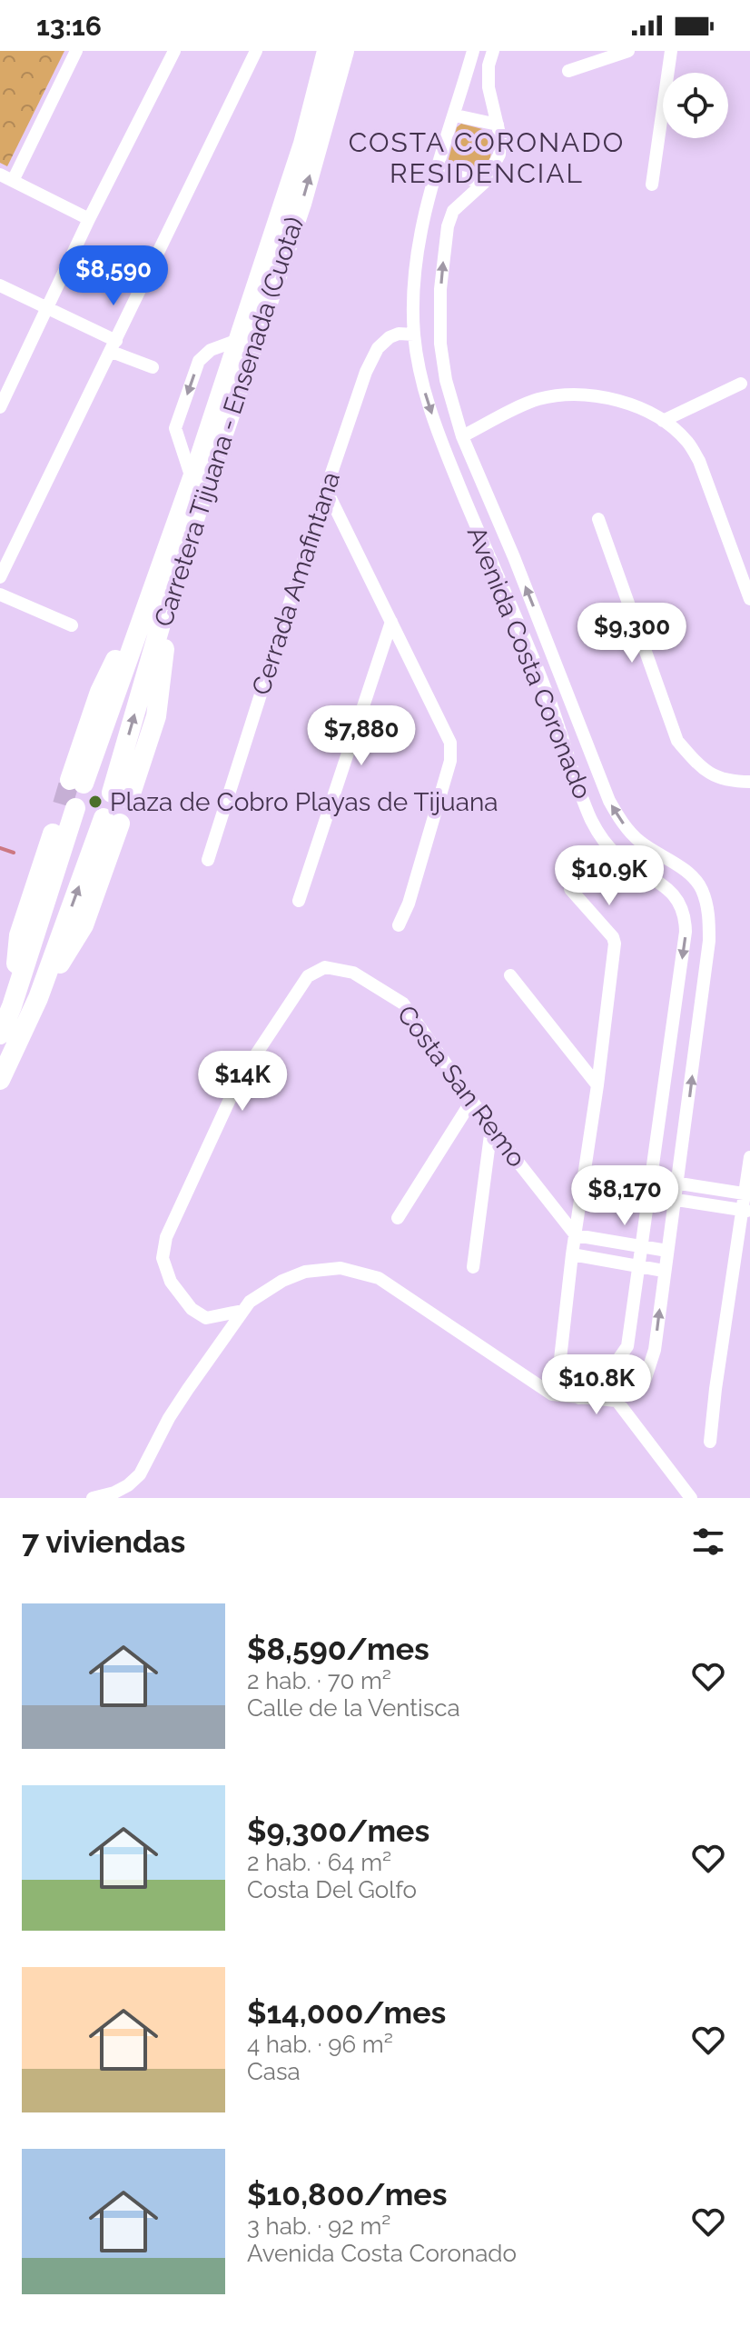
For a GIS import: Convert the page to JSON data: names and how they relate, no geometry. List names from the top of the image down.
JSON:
{
  "streets": {
    "highway": ["Carretera Tijuana - Ensenada (Cuota)"],
    "street": ["Cerrada Amafintana", "Avenida Costa Coronado", "Costa San Remo"]
  },
  "crossings": [
    ["Cerrada Amafintana", "Avenida Costa Coronado"]
  ],
  "districts": ["COSTA CORONADO RESIDENCIAL"],
  "places": ["Plaza de Cobro Playas de Tijuana"],
  "page": {
    "status": "13:16",
    "price": [
      "$8,590",
      "$9,300",
      "$7,880",
      "$10.9K",
      "$14K",
      "$8,170",
      "$10.8K"
    ],
    "heading": "7 viviendas",
    "list": [
      {
        "name": "$8,590/mes",
        "note": "2 hab. · 70 m² · Calle de la Ventisca"
      },
      {
        "name": "$9,300/mes",
        "note": "2 hab. · 64 m² · Costa Del Golfo"
      },
      {
        "name": "$14,000/mes",
        "note": "4 hab. · 96 m² · Casa"
      },
      {
        "name": "$10,800/mes",
        "note": "3 hab. · 92 m² · Avenida Costa Coronado"
      }
    ]
  }
}
